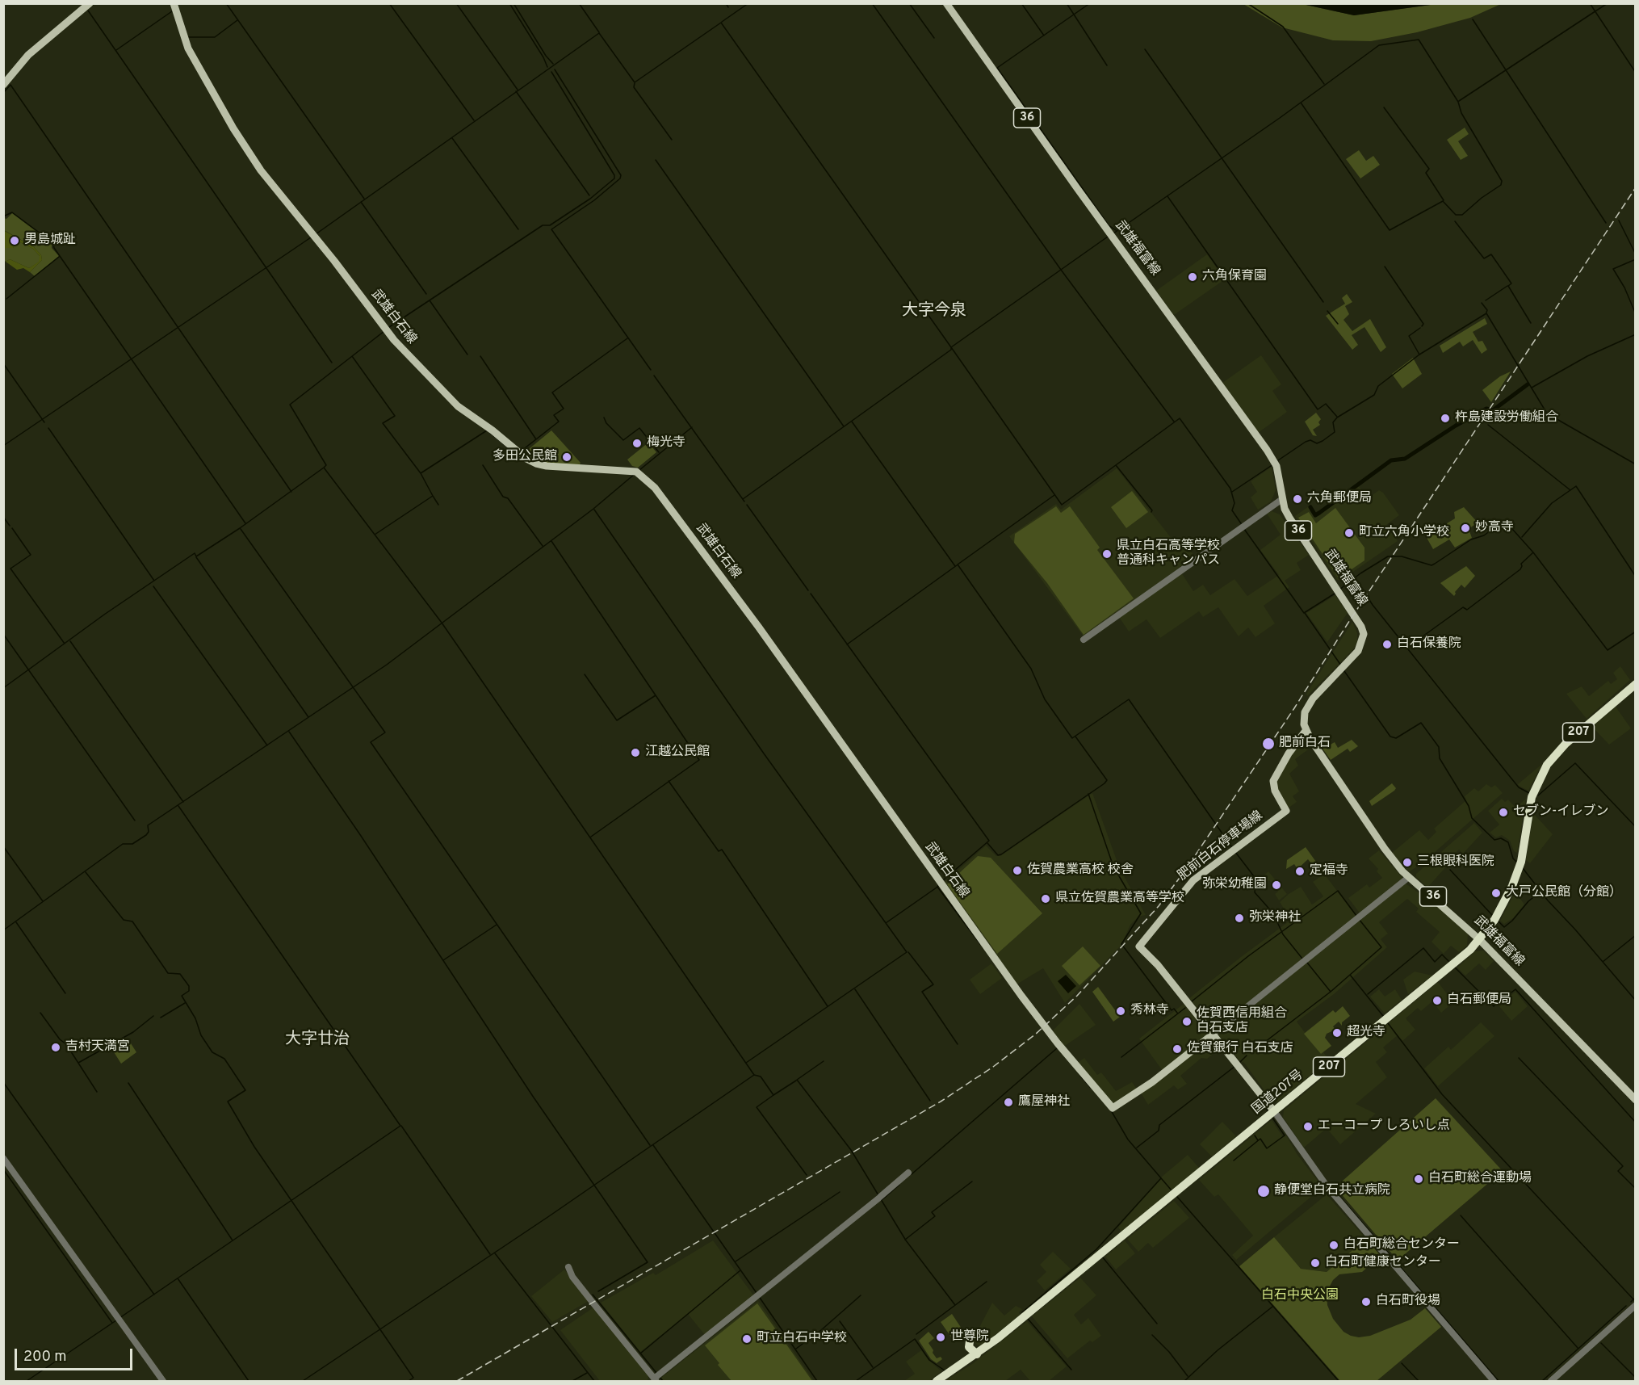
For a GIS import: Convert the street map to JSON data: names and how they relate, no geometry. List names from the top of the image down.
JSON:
{
  "streets": {
    "highway": ["207", "国道207号"],
    "main road": [
      "36",
      "武雄福富線",
      "武雄白石線",
      "肥前白石停車場線"
    ]
  },
  "crossings": [
    ["武雄福富線", "肥前白石停車場線"],
    ["武雄福富線", "国道207号"],
    ["武雄白石線", "肥前白石停車場線"],
    ["肥前白石停車場線", "国道207号"]
  ],
  "districts": ["大字今泉", "大字廿治"],
  "parks": ["白石中央公園"],
  "places": [
    "男島城趾",
    "六角保育園",
    "杵島建設労働組合",
    "梅光寺",
    "多田公民館",
    "六角郵便局",
    "妙高寺",
    "町立六角小学校",
    "県立白石高等学校 普通科キャンパス",
    "白石保養院",
    "肥前白石",
    "江越公民館",
    "セブン-イレブン",
    "三根眼科医院",
    "佐賀農業高校 校舎",
    "定福寺",
    "弥栄幼稚園",
    "大戸公民館（分館）",
    "県立佐賀農業高等学校",
    "弥栄神社",
    "白石郵便局",
    "秀林寺",
    "佐賀西信用組合 白石支店",
    "超光寺",
    "吉村天満宮",
    "佐賀銀行 白石支店",
    "鷹屋神社",
    "エーコープ しろいし点",
    "白石町総合運動場",
    "静便堂白石共立病院",
    "白石町総合センター",
    "白石町健康センター",
    "白石町役場",
    "世尊院",
    "町立白石中学校"
  ],
  "scale_bar": "200 m"
}
